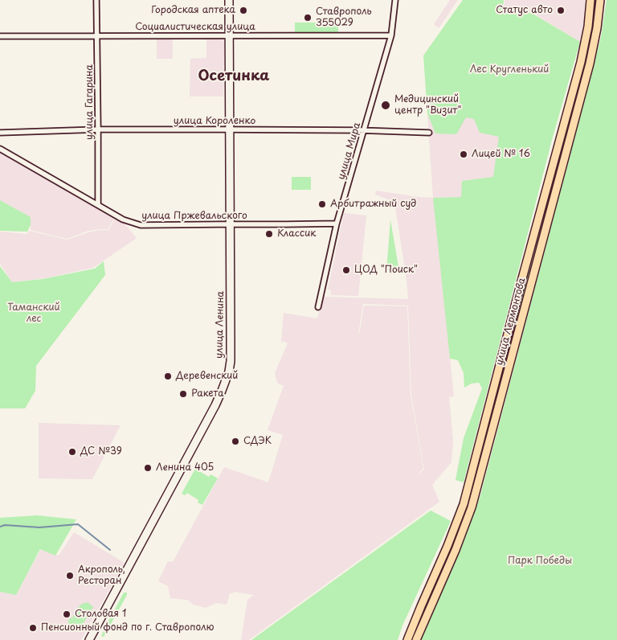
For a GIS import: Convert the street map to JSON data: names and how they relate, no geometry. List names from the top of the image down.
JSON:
{
  "streets": {
    "main road": ["улица Лермонтова", "улица Ленина"],
    "street": [
      "Социалистическая улица",
      "улица Гагарина",
      "улица Короленко",
      "улица Мира",
      "улица Пржевальского"
    ]
  },
  "crossings": [
    ["Социалистическая улица", "улица Гагарина"],
    ["Социалистическая улица", "улица Мира"],
    ["Социалистическая улица", "улица Ленина"],
    ["улица Гагарина", "улица Короленко"],
    ["улица Гагарина", "улица Пржевальского"],
    ["улица Короленко", "улица Мира"],
    ["улица Короленко", "улица Ленина"],
    ["улица Мира", "улица Пржевальского"],
    ["улица Пржевальского", "улица Ленина"]
  ],
  "districts": ["Осетинка"],
  "parks": ["Лес Кругленький", "Таманский лес", "Парк Победы"],
  "places": [
    "Городская аптека",
    "Статус авто",
    "Ставрополь 355029",
    "Медицинский центр \"Визит\"",
    "Лицей № 16",
    "Арбитражный суд",
    "Классик",
    "ЦОД \"Поиск\"",
    "Деревенский",
    "Ракета",
    "СДЭК",
    "ДС №39",
    "Ленина 405",
    "Акрополь, Ресторан",
    "Столовая 1",
    "Пенсионный фонд по г. Ставрополю"
  ]
}
